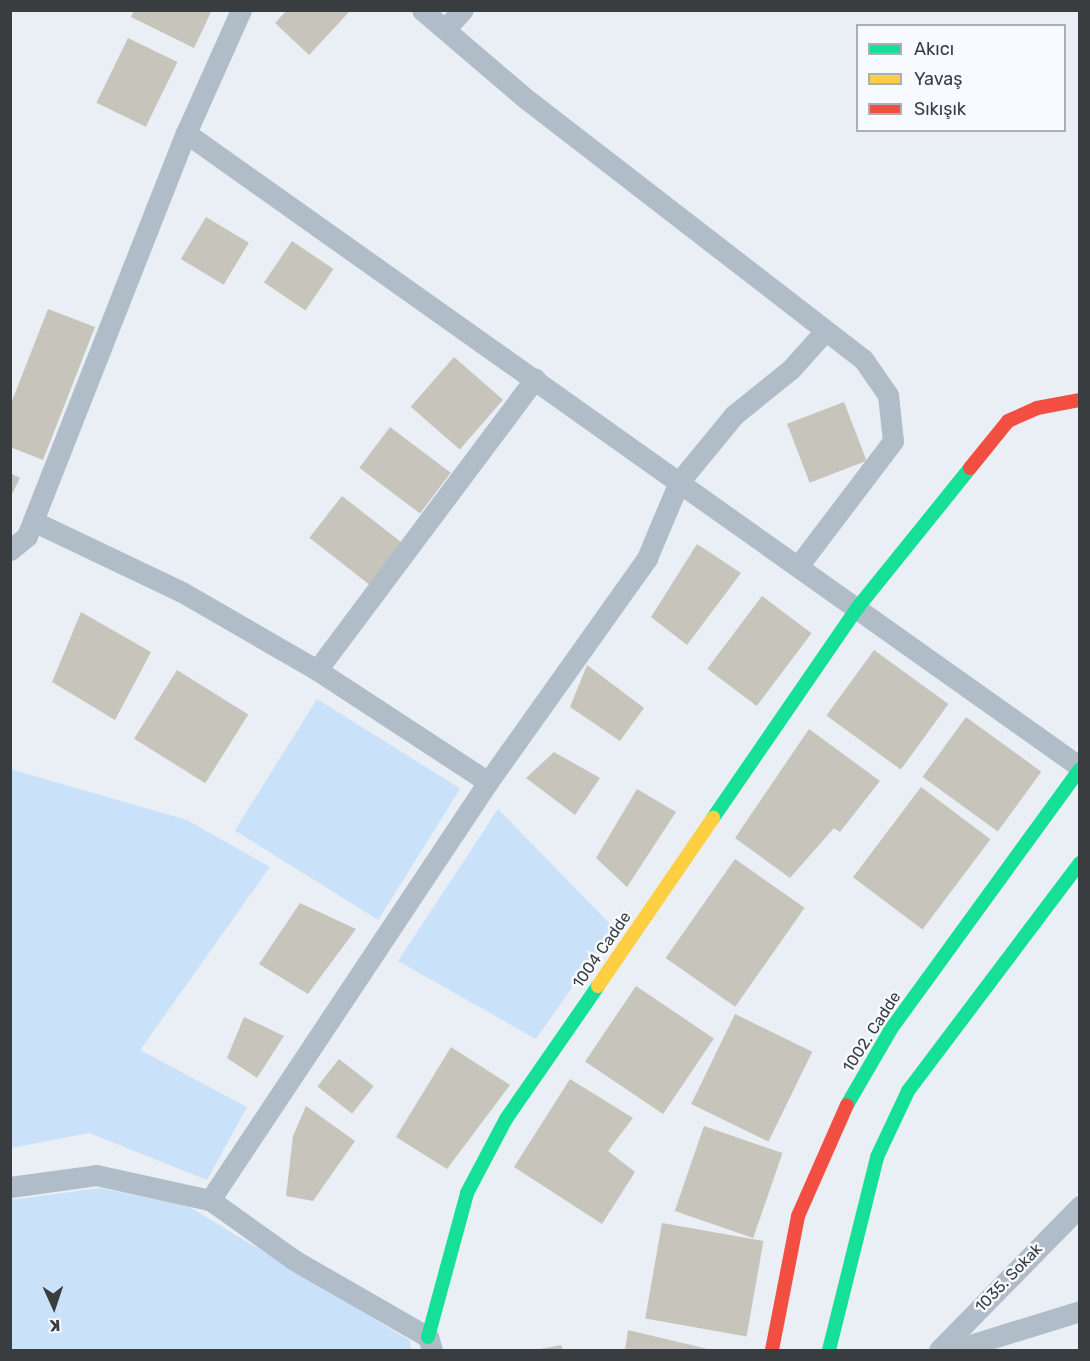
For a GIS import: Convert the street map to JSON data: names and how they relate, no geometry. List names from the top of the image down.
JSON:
{
  "streets": {
    "main road": ["1004 Cadde", "1002. Cadde"],
    "street": ["1035. Sokak"]
  },
  "legend": ["Akıcı", "Yavaş", "Sıkışık"],
  "north": "bottom"
}
